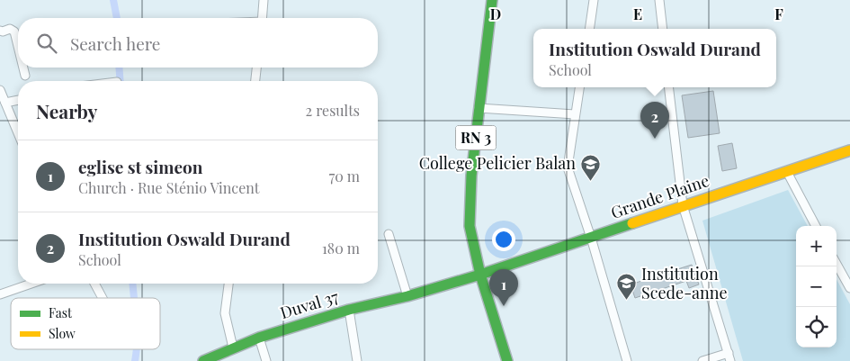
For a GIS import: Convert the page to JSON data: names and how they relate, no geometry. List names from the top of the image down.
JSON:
{
  "streets": {
    "street": ["RN 3", "Grande Plaine", "Duval 37"]
  },
  "crossings": [
    ["RN 3", "Grande Plaine"],
    ["RN 3", "Duval 37"],
    ["Grande Plaine", "Duval 37"]
  ],
  "places": {
    "school or university": ["College Pelicier Balan", "Institution Scede-anne"]
  },
  "legend": ["Fast", "Slow"],
  "page": {
    "search": "Search here",
    "popup": ["Institution Oswald Durand", "School"],
    "heading": ["Nearby", "2 results"],
    "pins": ["2", "1"],
    "list": [
      {
        "mark": "1",
        "name": "eglise st simeon",
        "note": "Church · Rue Sténio Vincent",
        "value": "70 m"
      },
      {
        "mark": "2",
        "name": "Institution Oswald Durand",
        "note": "School",
        "value": "180 m"
      }
    ],
    "map_buttons": ["+", "−"]
  },
  "grid": {
    "columns": ["D", "E", "F"]
  }
}
